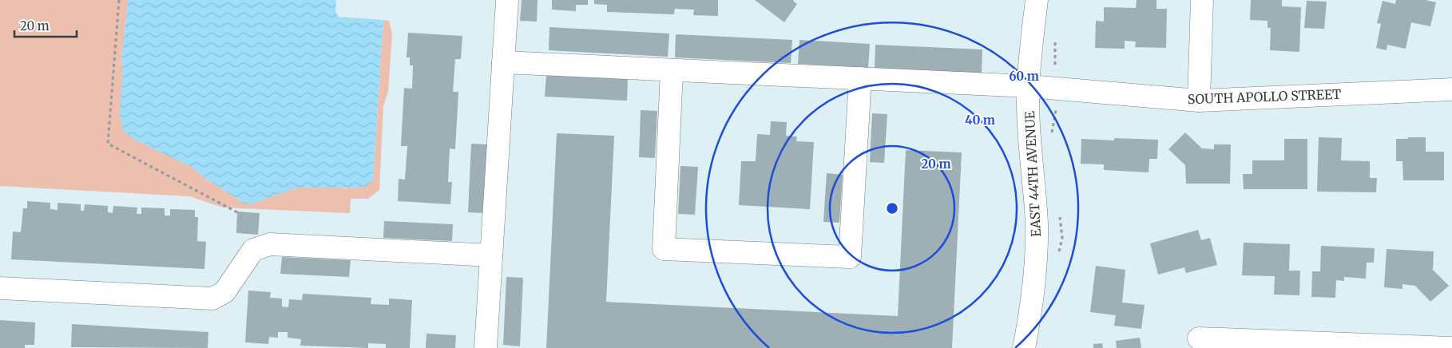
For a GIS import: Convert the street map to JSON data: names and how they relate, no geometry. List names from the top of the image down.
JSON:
{
  "streets": {
    "street": ["SOUTH APOLLO STREET", "EAST 44TH AVENUE"]
  },
  "crossings": [
    ["SOUTH APOLLO STREET", "EAST 44TH AVENUE"]
  ],
  "scale_bar": "20 m",
  "rings": ["60 m", "40 m", "20 m"]
}
